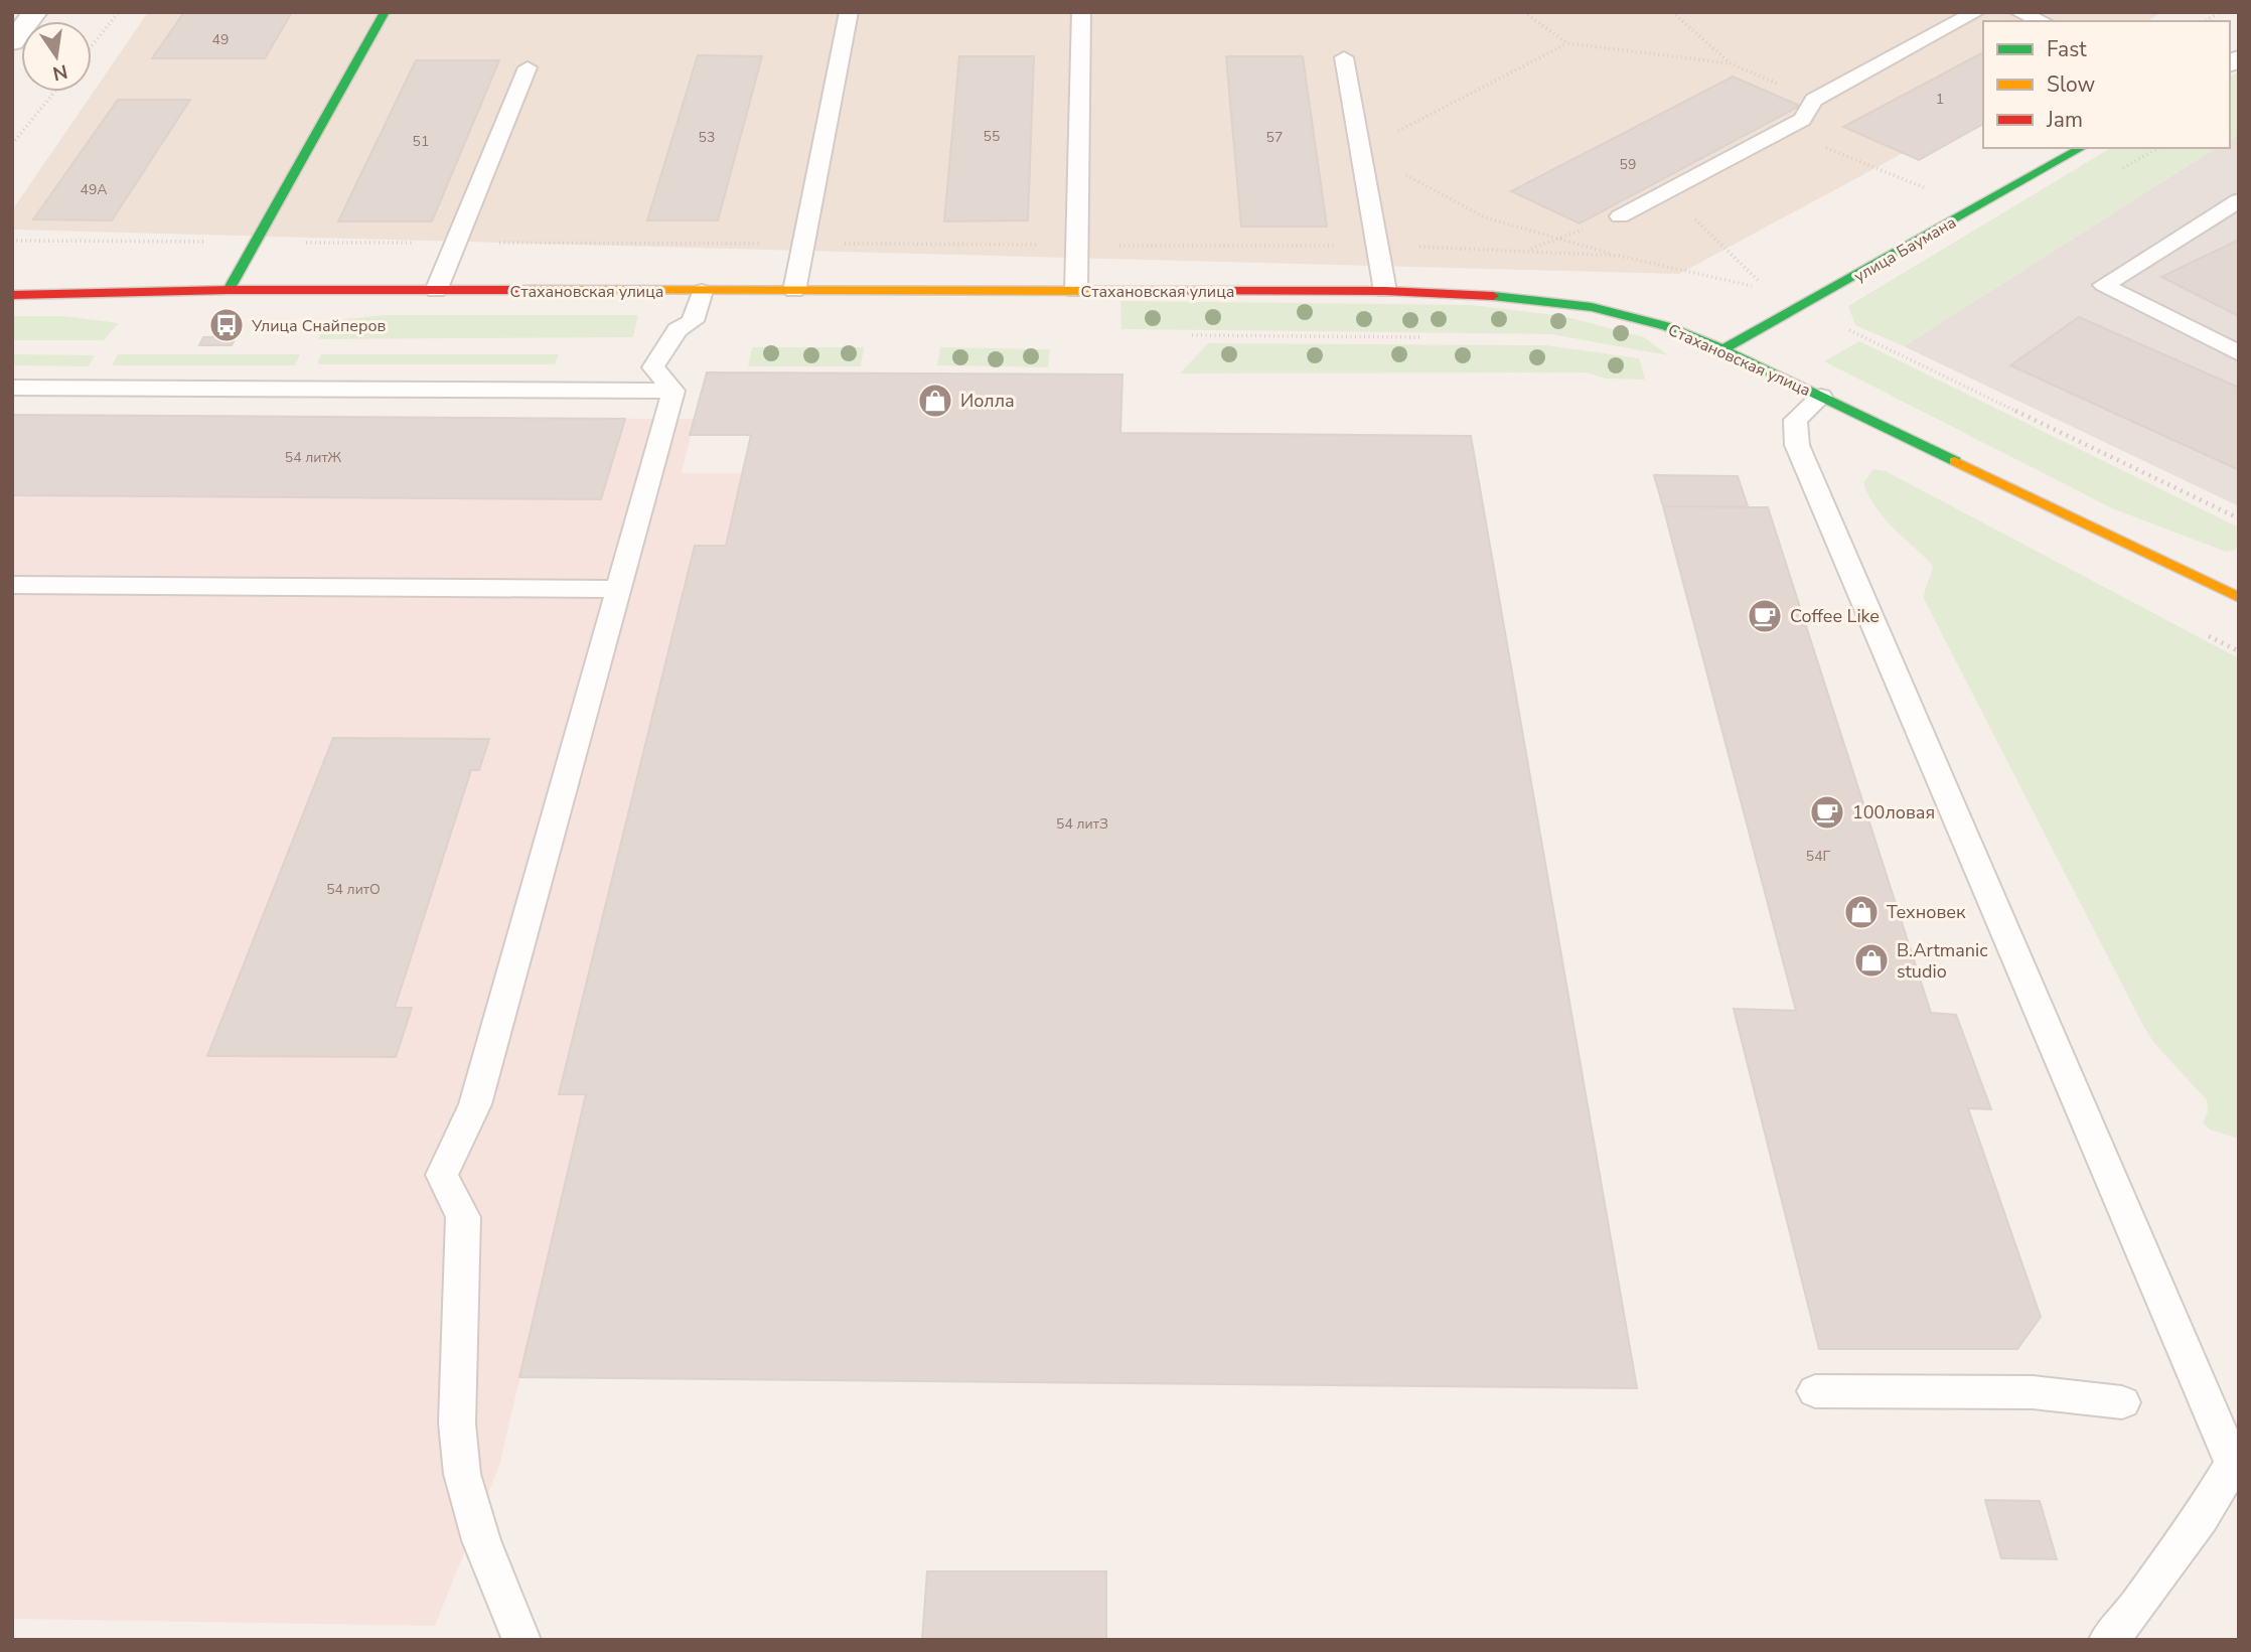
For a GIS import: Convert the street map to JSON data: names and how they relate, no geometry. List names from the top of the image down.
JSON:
{
  "streets": {
    "main road": ["улица Баумана", "Стахановская улица"]
  },
  "crossings": [
    ["улица Баумана", "Стахановская улица"]
  ],
  "places": {
    "bus stop": ["Улица Снайперов"],
    "shop": ["Иолла", "Техновек", "B.Artmanic studio"],
    "cafe": ["Coffee Like", "100ловая"]
  },
  "house_numbers": [
    "49",
    "1",
    "55",
    "53",
    "57",
    "51",
    "59",
    "49А",
    "54 литЖ",
    "54 литЗ",
    "54Г",
    "54 литО"
  ],
  "legend": ["Fast", "Slow", "Jam"],
  "north": "bottom"
}
